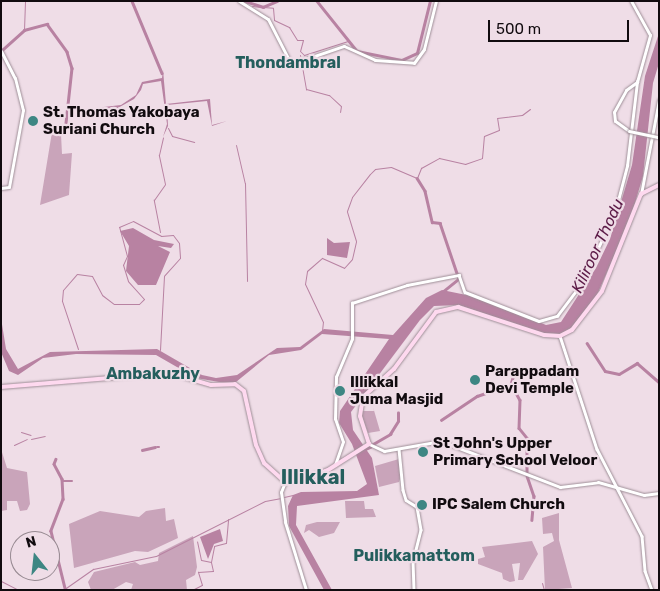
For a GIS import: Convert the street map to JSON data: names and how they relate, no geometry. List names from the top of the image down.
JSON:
{
  "districts": [
    "Thondambral",
    "Ambakuzhy",
    "Illikkal",
    "Pulikkamattom"
  ],
  "water": ["Kiliroor Thodu"],
  "places": [
    "St. Thomas Yakobaya Suriani Church",
    "Parappadam Devi Temple",
    "Illikkal Juma Masjid",
    "St John's Upper Primary School Veloor",
    "IPC Salem Church"
  ],
  "scale_bar": "500 m",
  "north": "top"
}
